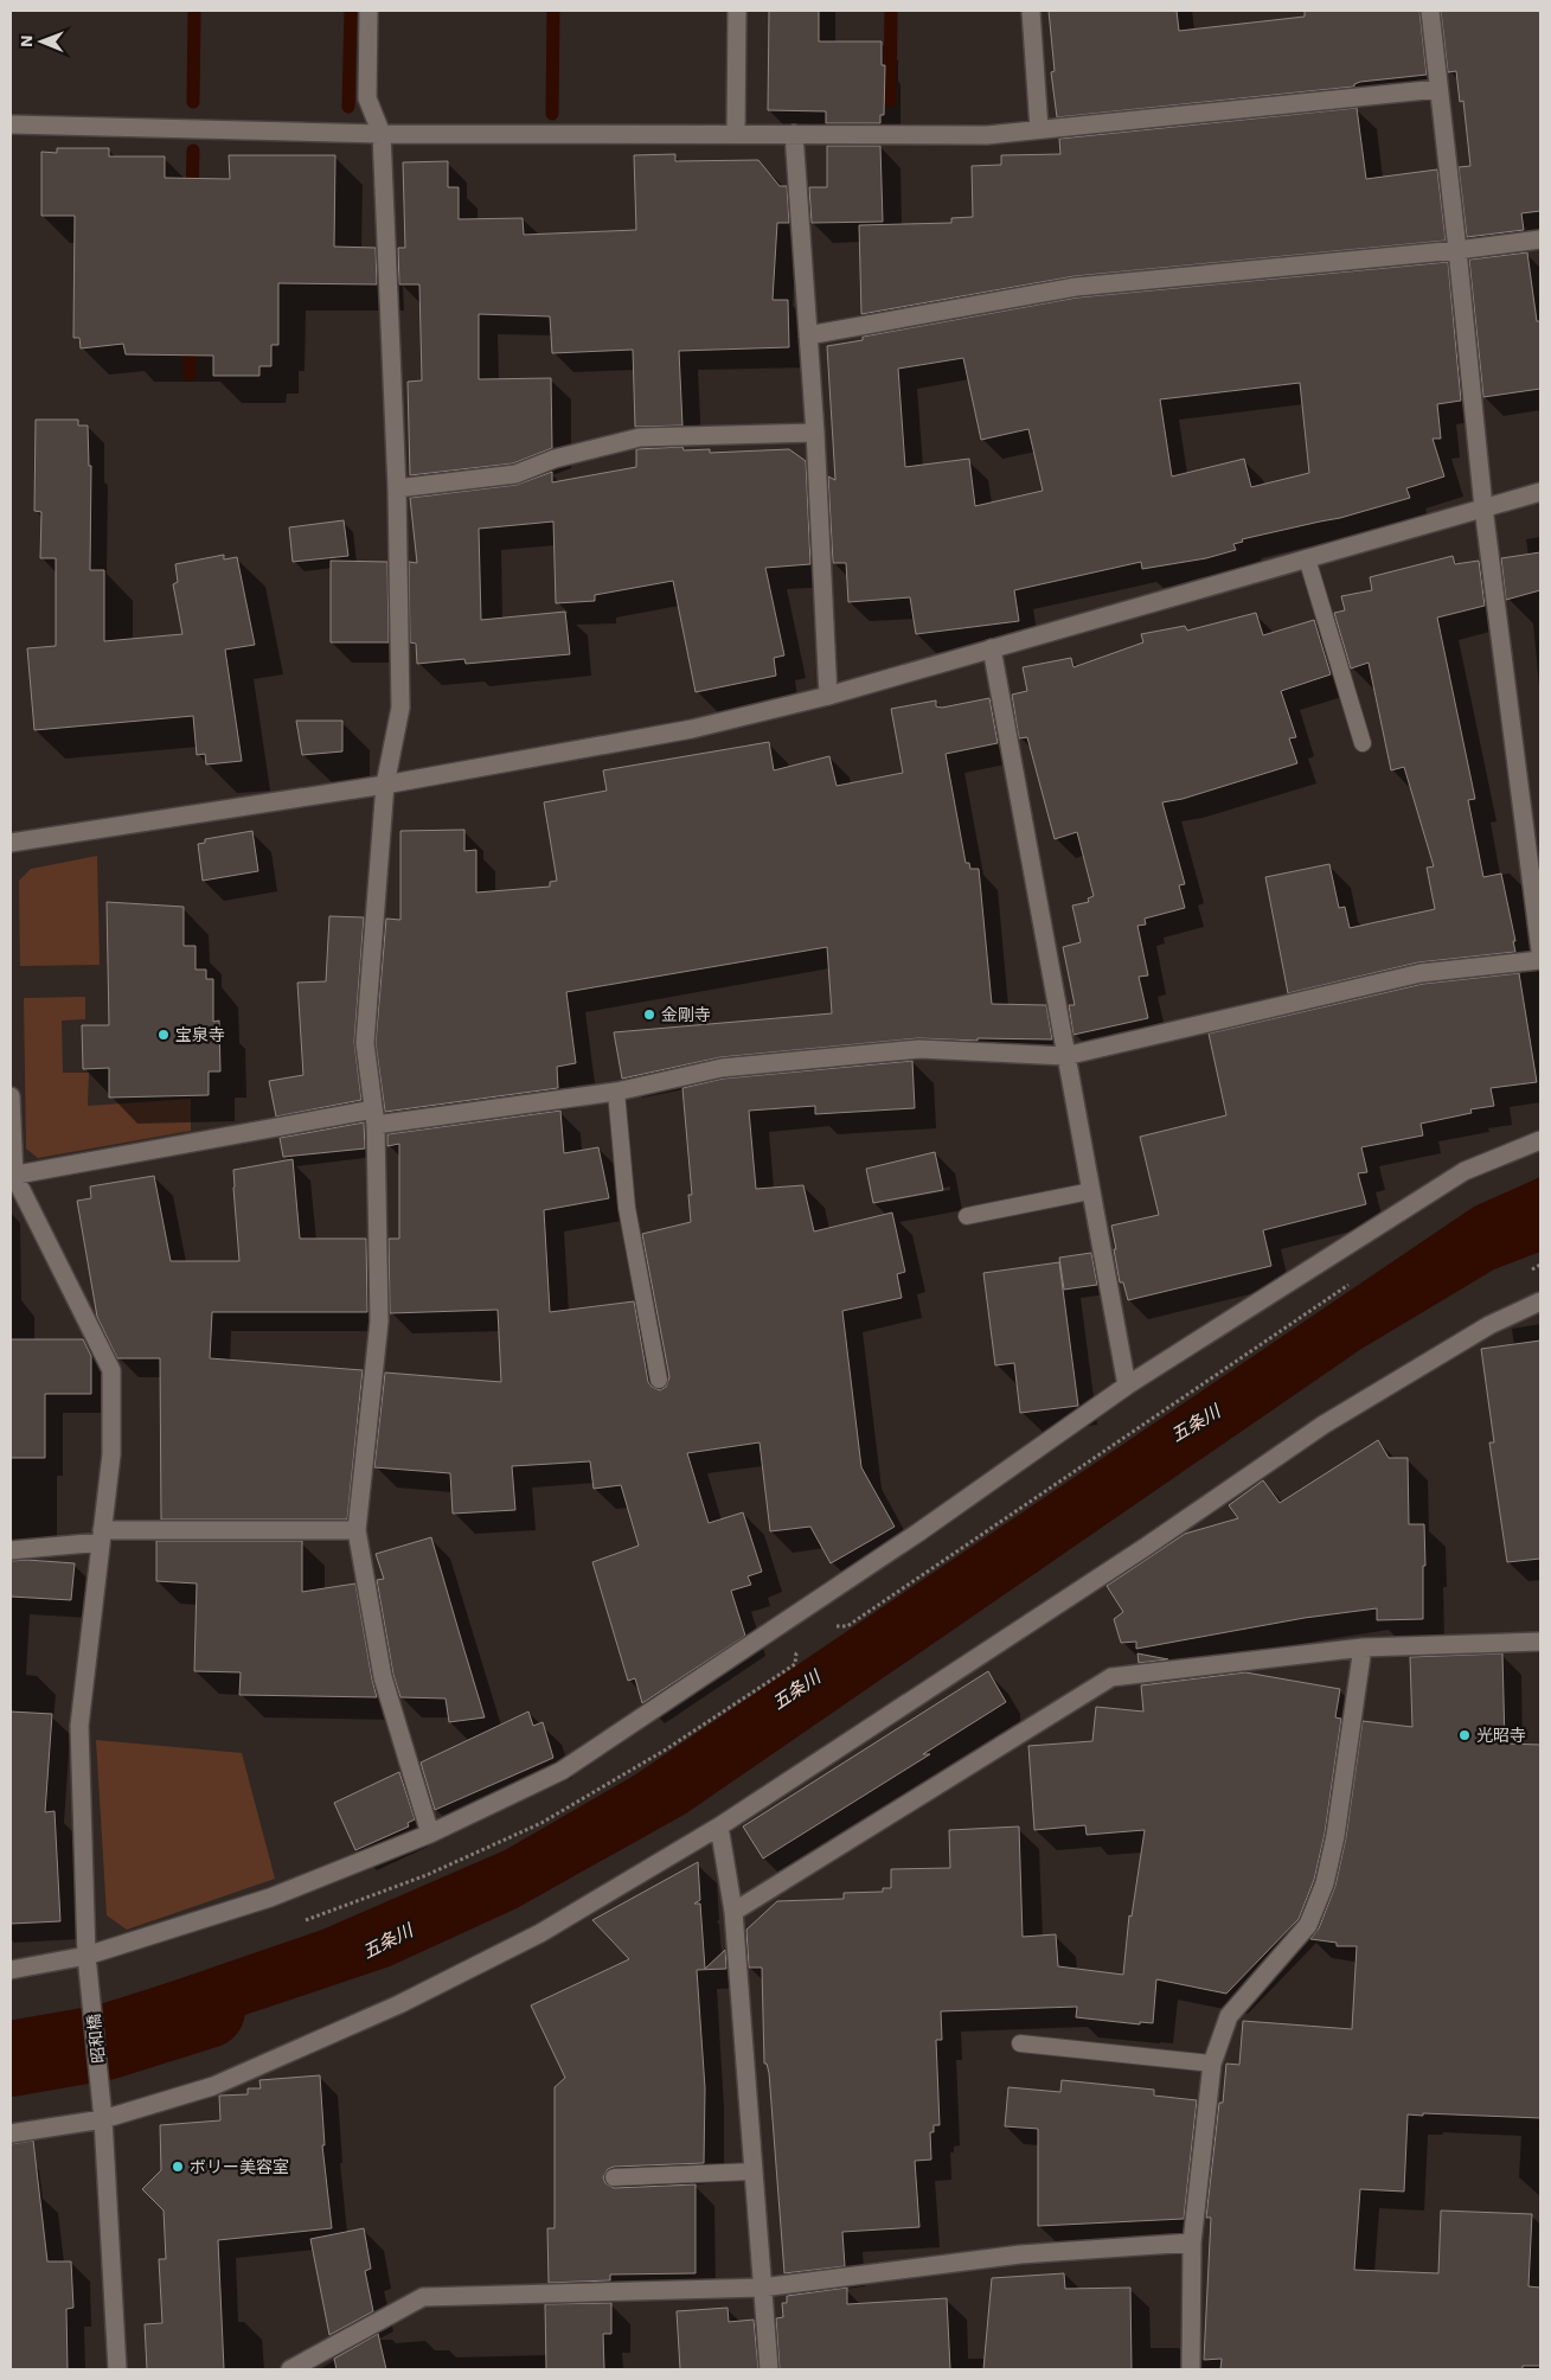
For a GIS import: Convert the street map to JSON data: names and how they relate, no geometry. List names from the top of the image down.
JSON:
{
  "streets": {
    "street": ["昭和橋"]
  },
  "water": ["五条川"],
  "places": [
    "金剛寺",
    "宝泉寺",
    "光昭寺",
    "ボリー美容室"
  ],
  "north": "left"
}
